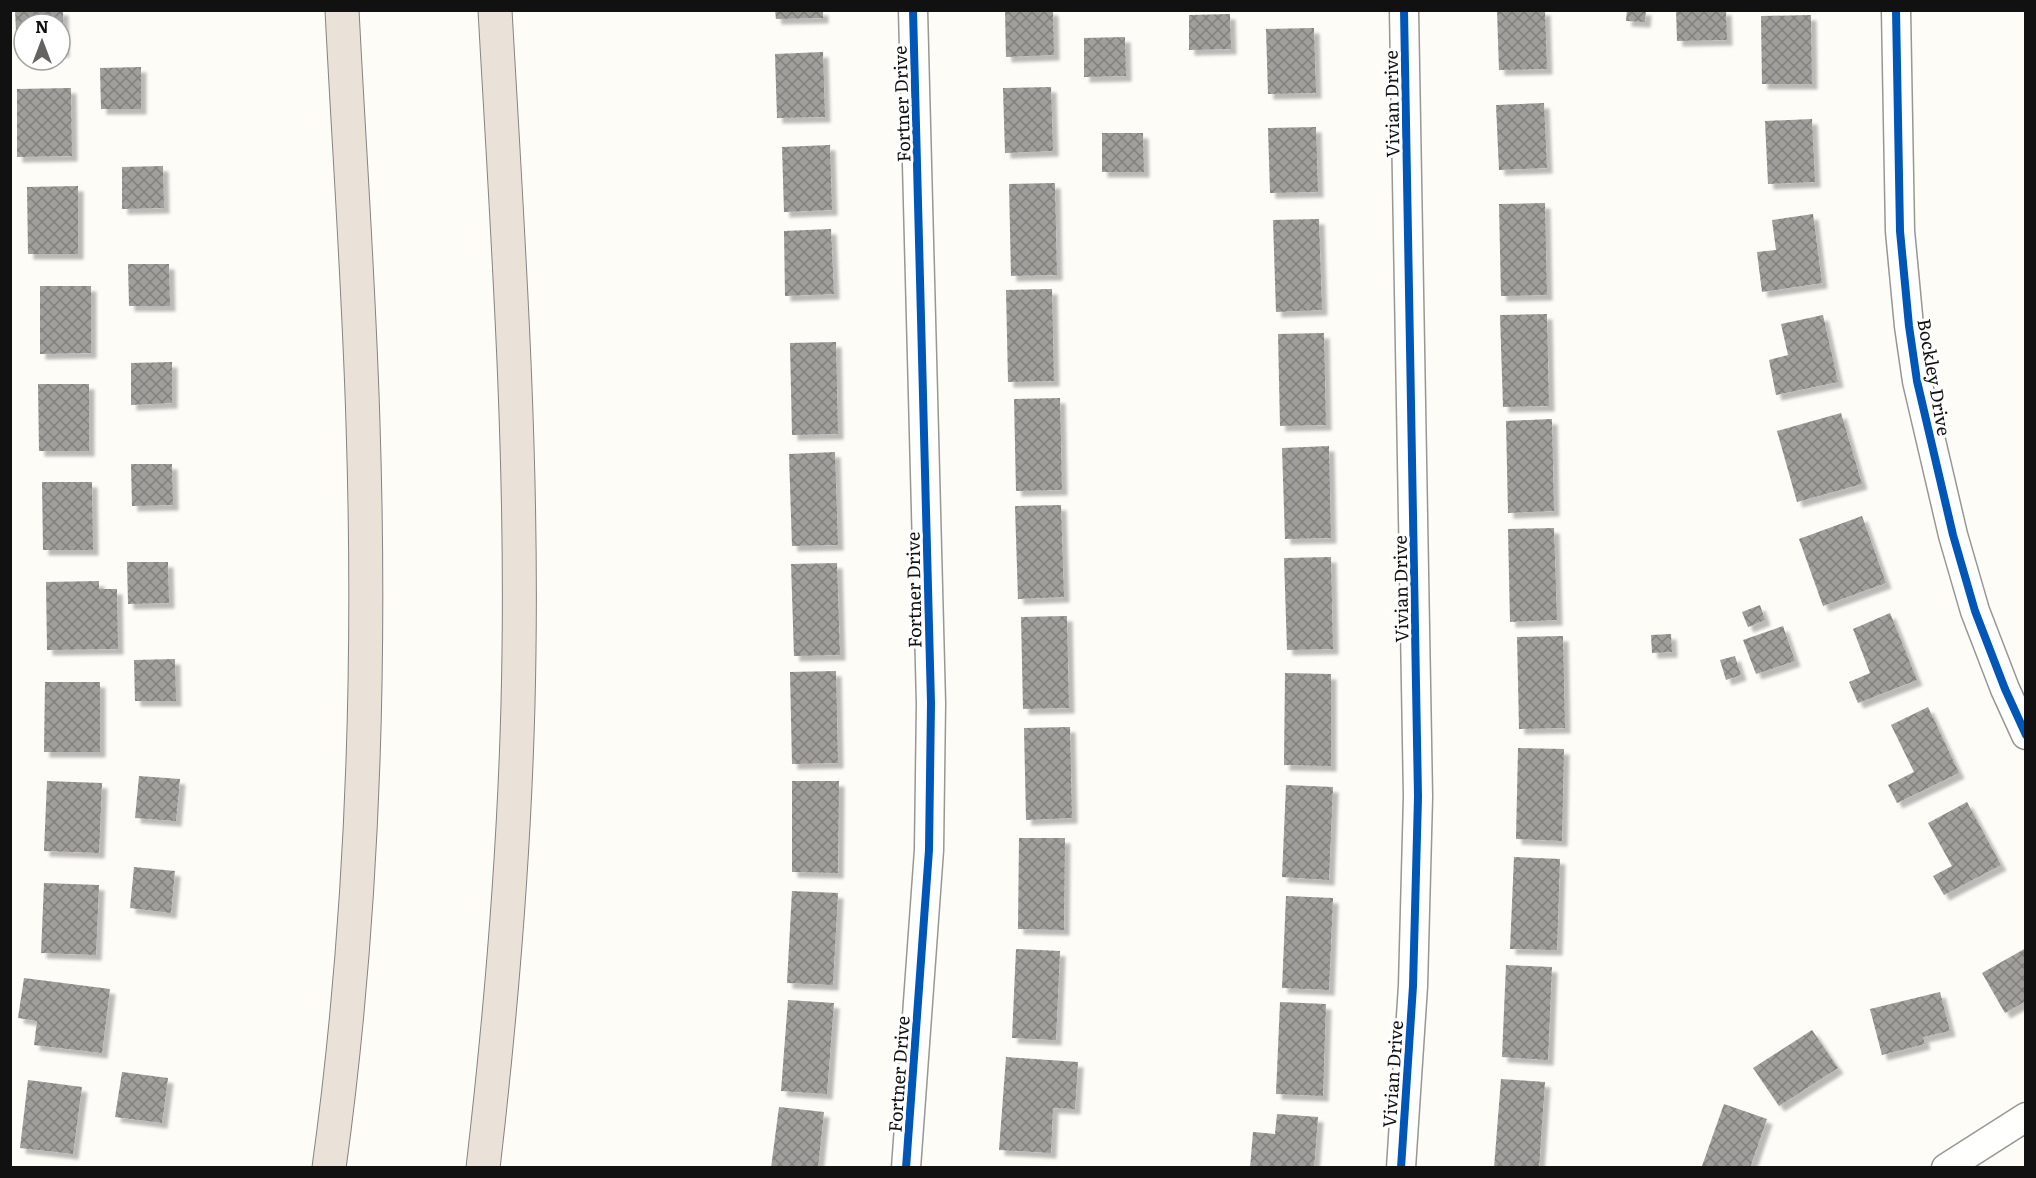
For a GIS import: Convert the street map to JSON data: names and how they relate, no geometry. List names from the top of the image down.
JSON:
{
  "streets": {
    "street": ["Fortner Drive", "Vivian Drive", "Bockley Drive"]
  },
  "north": "top"
}
